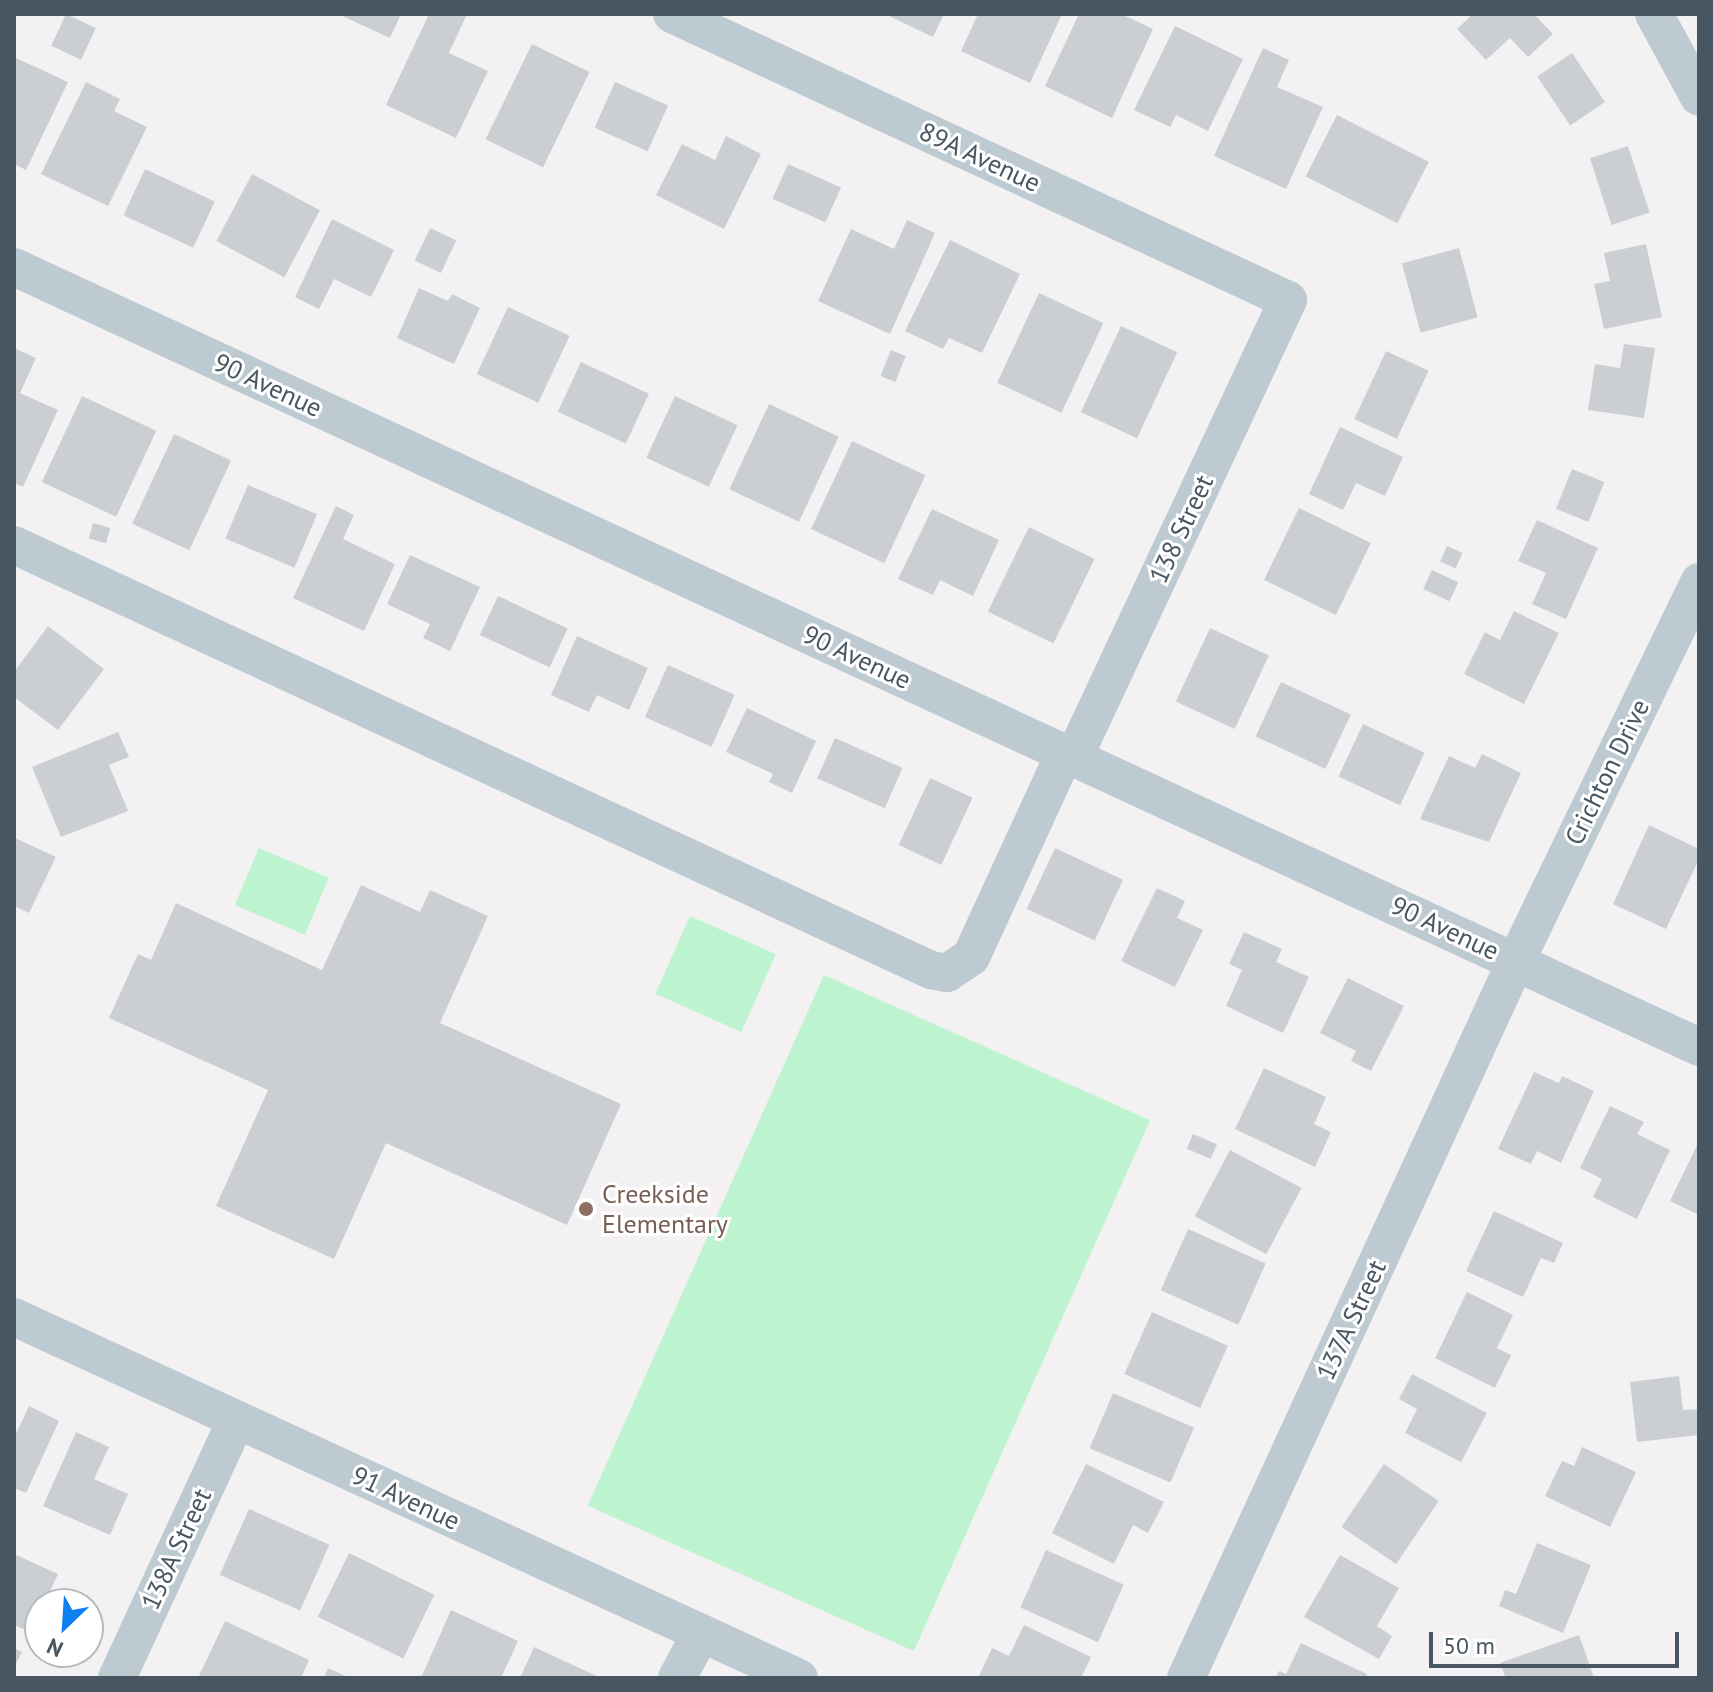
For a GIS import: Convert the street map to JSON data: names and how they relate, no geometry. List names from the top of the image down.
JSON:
{
  "streets": {
    "street": [
      "89A Avenue",
      "90 Avenue",
      "138 Street",
      "Crichton Drive",
      "137A Street",
      "91 Avenue",
      "138A Street"
    ]
  },
  "crossings": [
    ["89A Avenue", "138 Street"],
    ["90 Avenue", "138 Street"],
    ["90 Avenue", "Crichton Drive"],
    ["90 Avenue", "137A Street"],
    ["Crichton Drive", "137A Street"],
    ["91 Avenue", "138A Street"]
  ],
  "places": ["Creekside Elementary"],
  "scale_bar": "50 m",
  "north": "bottom left"
}
